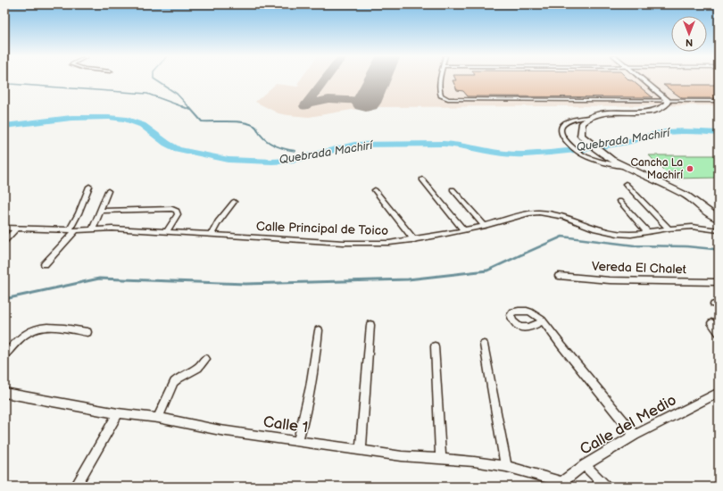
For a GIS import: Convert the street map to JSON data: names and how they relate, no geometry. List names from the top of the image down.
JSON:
{
  "streets": {
    "street": [
      "Calle Principal de Toico",
      "Vereda El Chalet",
      "Calle 1",
      "Calle del Medio"
    ]
  },
  "crossings": [
    ["Calle 1", "Calle del Medio"]
  ],
  "water": ["Quebrada Machirí"],
  "places": ["Cancha La Machirí"],
  "north": "bottom"
}
